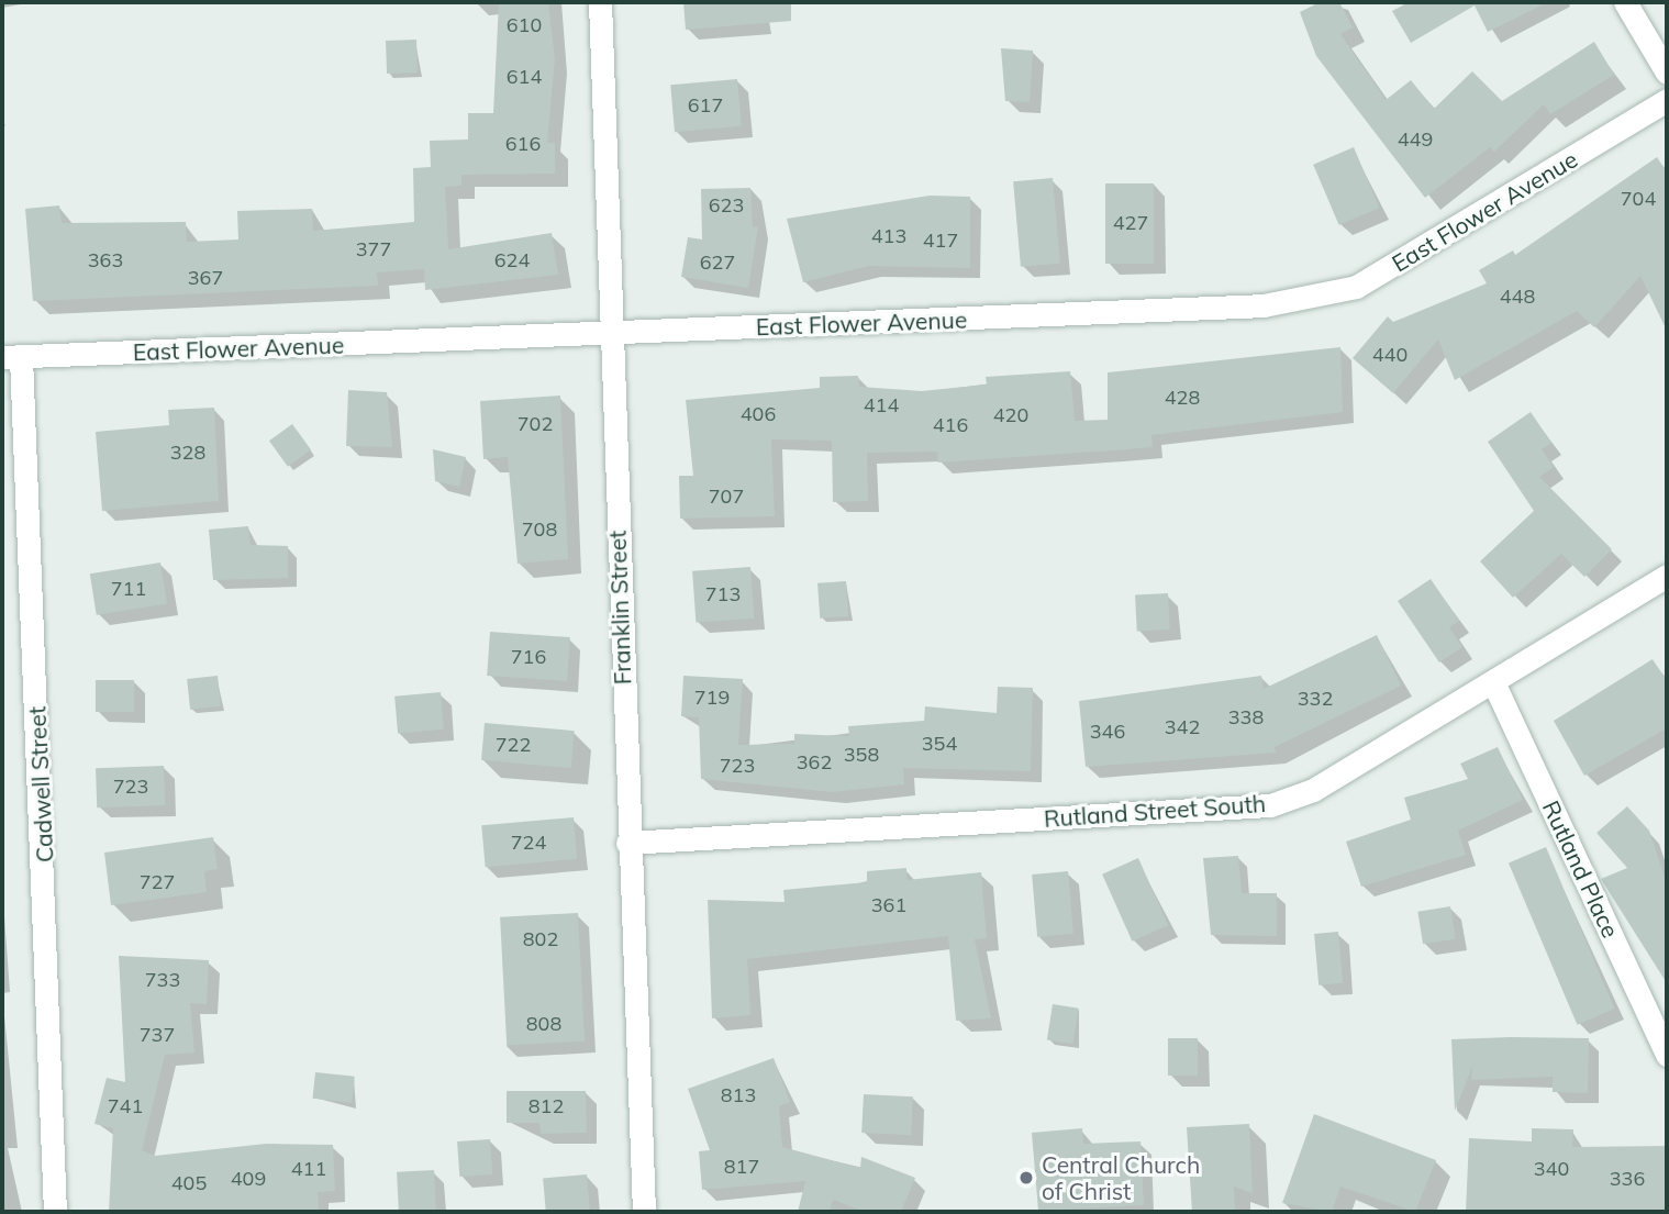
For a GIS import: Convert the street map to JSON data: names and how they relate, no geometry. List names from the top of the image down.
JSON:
{
  "streets": {
    "street": [
      "East Flower Avenue",
      "Franklin Street",
      "Cadwell Street",
      "Rutland Street South",
      "Rutland Place"
    ]
  },
  "crossings": [
    ["East Flower Avenue", "Franklin Street"],
    ["East Flower Avenue", "Cadwell Street"],
    ["Franklin Street", "Rutland Street South"],
    ["Rutland Street South", "Rutland Place"]
  ],
  "places": ["Central Church of Christ"],
  "house_numbers": [
    "610",
    "614",
    "617",
    "449",
    "616",
    "704",
    "623",
    "427",
    "413",
    "417",
    "377",
    "363",
    "624",
    "627",
    "367",
    "448",
    "440",
    "428",
    "414",
    "406",
    "420",
    "702",
    "416",
    "328",
    "707",
    "708",
    "711",
    "713",
    "716",
    "719",
    "332",
    "338",
    "342",
    "346",
    "354",
    "722",
    "358",
    "362",
    "723",
    "723",
    "724",
    "727",
    "361",
    "802",
    "733",
    "808",
    "737",
    "813",
    "741",
    "812",
    "817",
    "411",
    "340",
    "409",
    "336",
    "405"
  ]
}
